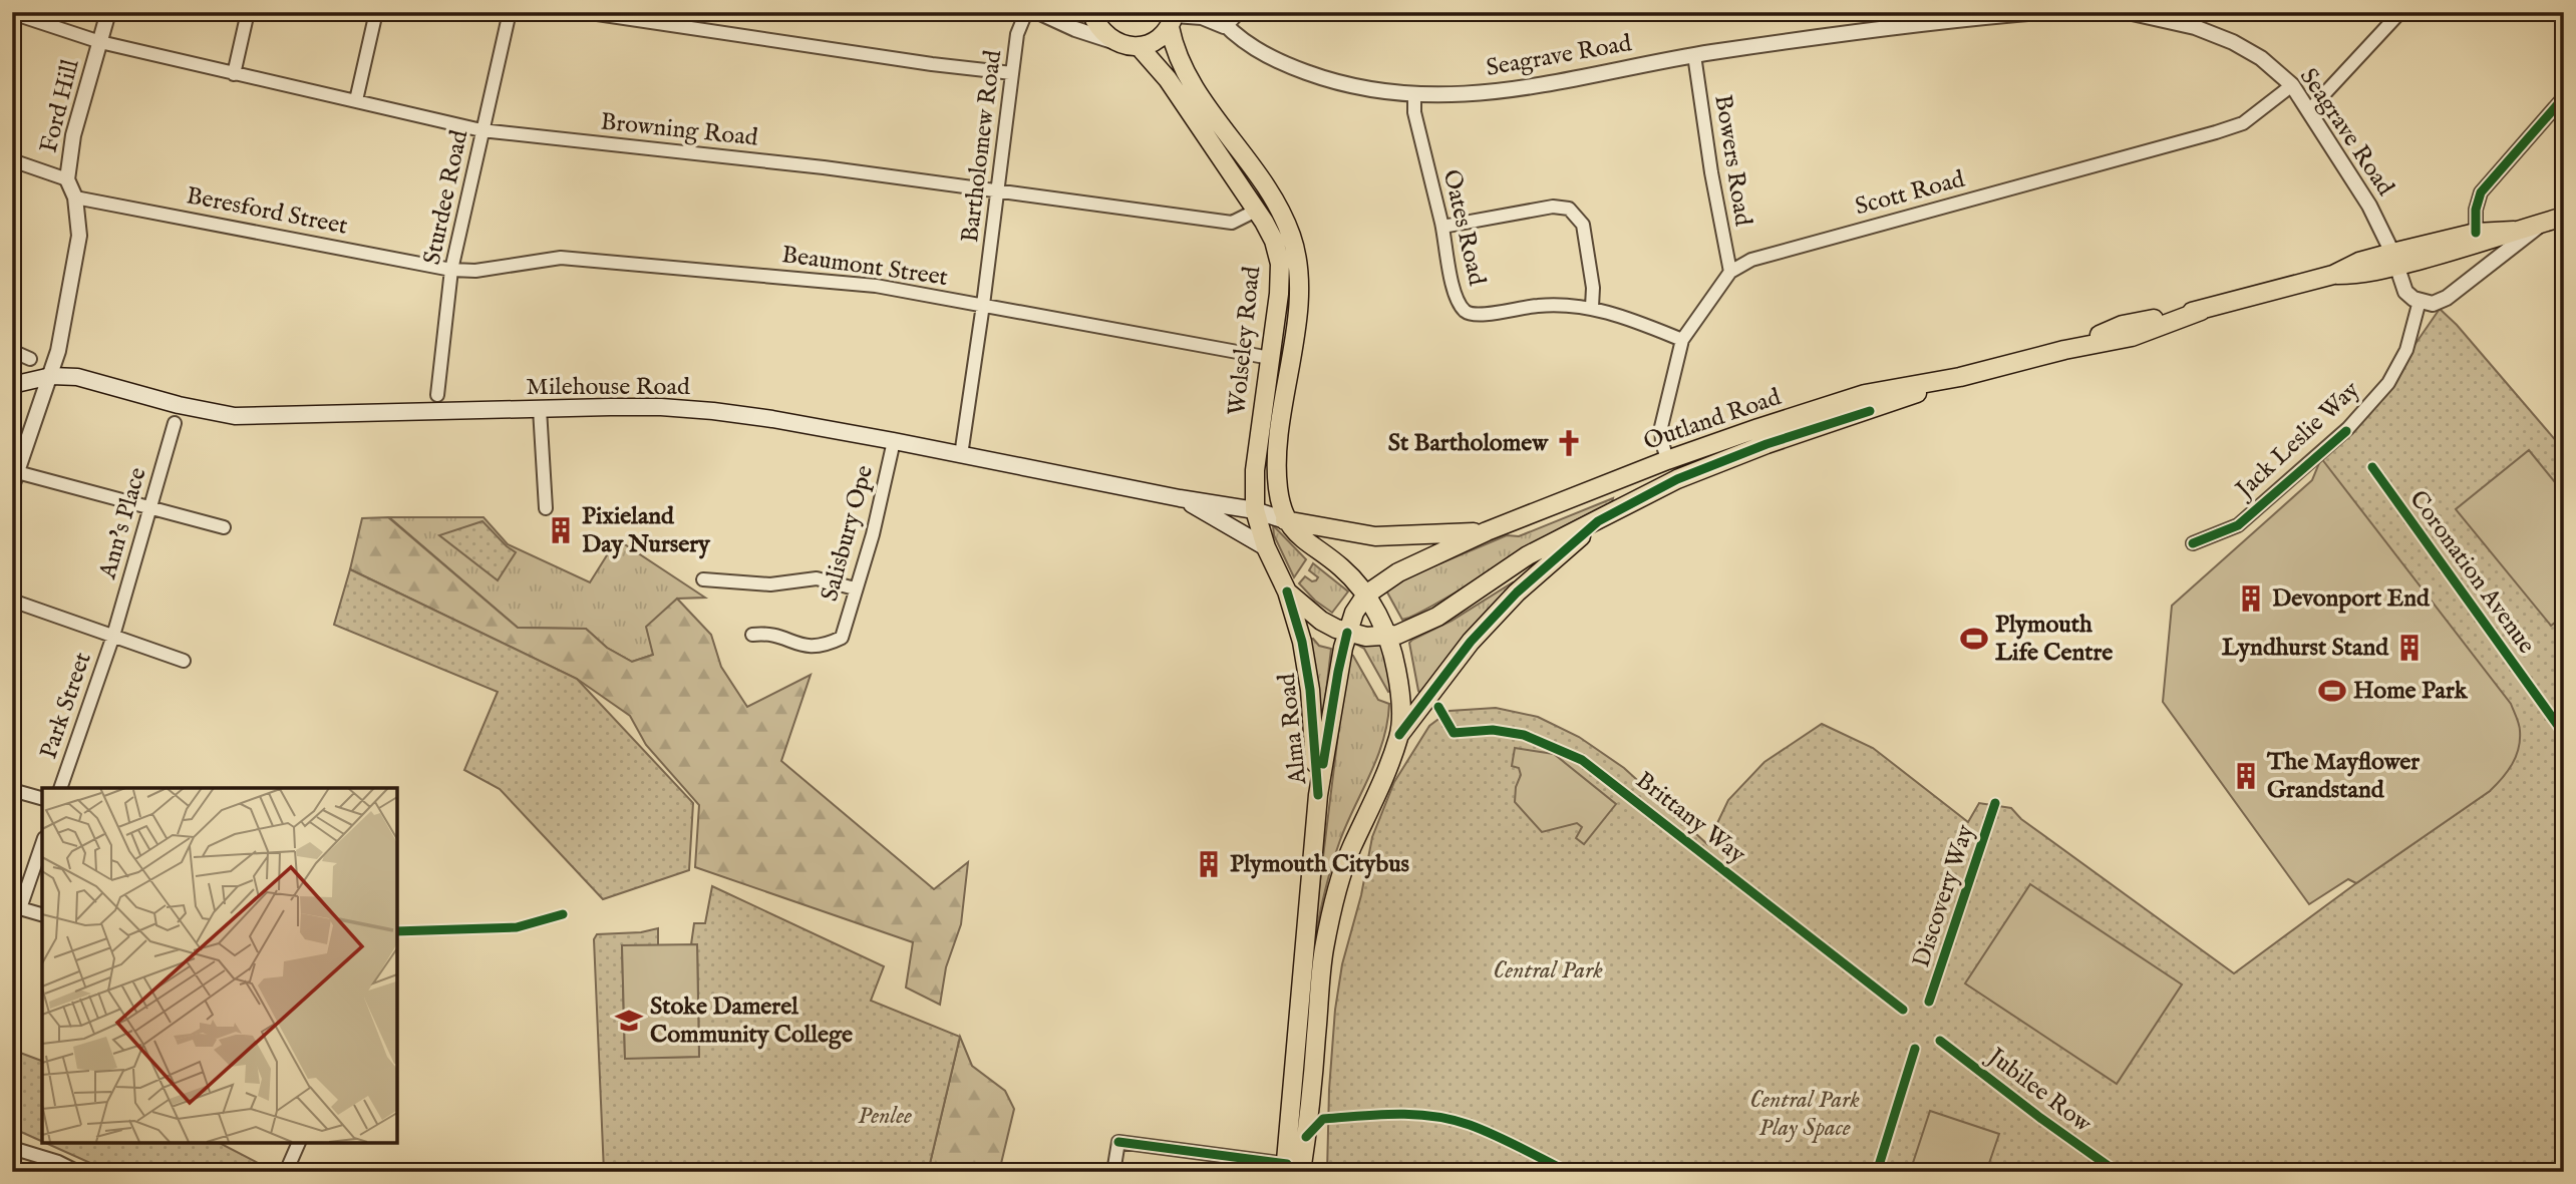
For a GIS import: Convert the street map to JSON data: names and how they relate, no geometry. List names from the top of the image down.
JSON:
{
  "streets": {
    "main road": [
      "Wolseley Road",
      "Milehouse Road",
      "Outland Road",
      "Alma Road"
    ],
    "street": [
      "Seagrave Road",
      "Ford Hill",
      "Browning Road",
      "Bartholomew Road",
      "Bowers Road",
      "Scott Road",
      "Sturdee Road",
      "Beresford Street",
      "Oates Road",
      "Beaumont Street",
      "Jack Leslie Way",
      "Ann's Place",
      "Salisbury Ope",
      "Park Street"
    ],
    "cycle path": [
      "Coronation Avenue",
      "Brittany Way",
      "Discovery Way",
      "Jubilee Row"
    ]
  },
  "crossings": [
    ["Seagrave Road", "Bowers Road"],
    ["Seagrave Road", "Scott Road"],
    ["Seagrave Road", "Oates Road"],
    ["Seagrave Road", "Outland Road"],
    ["Seagrave Road", "Jack Leslie Way"],
    ["Ford Hill", "Browning Road"],
    ["Ford Hill", "Beresford Street"],
    ["Ford Hill", "Milehouse Road"],
    ["Browning Road", "Bartholomew Road"],
    ["Browning Road", "Sturdee Road"],
    ["Browning Road", "Wolseley Road"],
    ["Bartholomew Road", "Beaumont Street"],
    ["Bartholomew Road", "Milehouse Road"],
    ["Bowers Road", "Scott Road"],
    ["Scott Road", "Oates Road"],
    ["Scott Road", "Outland Road"],
    ["Sturdee Road", "Beresford Street"],
    ["Sturdee Road", "Beaumont Street"],
    ["Beresford Street", "Beaumont Street"],
    ["Beaumont Street", "Wolseley Road"],
    ["Wolseley Road", "Milehouse Road"],
    ["Wolseley Road", "Outland Road"],
    ["Wolseley Road", "Alma Road"],
    ["Milehouse Road", "Outland Road"],
    ["Milehouse Road", "Salisbury Ope"],
    ["Outland Road", "Alma Road"],
    ["Ann's Place", "Park Street"]
  ],
  "parks": ["Central Park", "Central Park Play Space", "Penlee"],
  "places": {
    "church": ["St Bartholomew"],
    "building": [
      "Pixieland Day Nursery",
      "Devonport End",
      "Lyndhurst Stand",
      "The Mayflower Grandstand",
      "Plymouth Citybus"
    ],
    "sports": ["Plymouth Life Centre", "Home Park"],
    "school or university": ["Stoke Damerel Community College"]
  }
}
